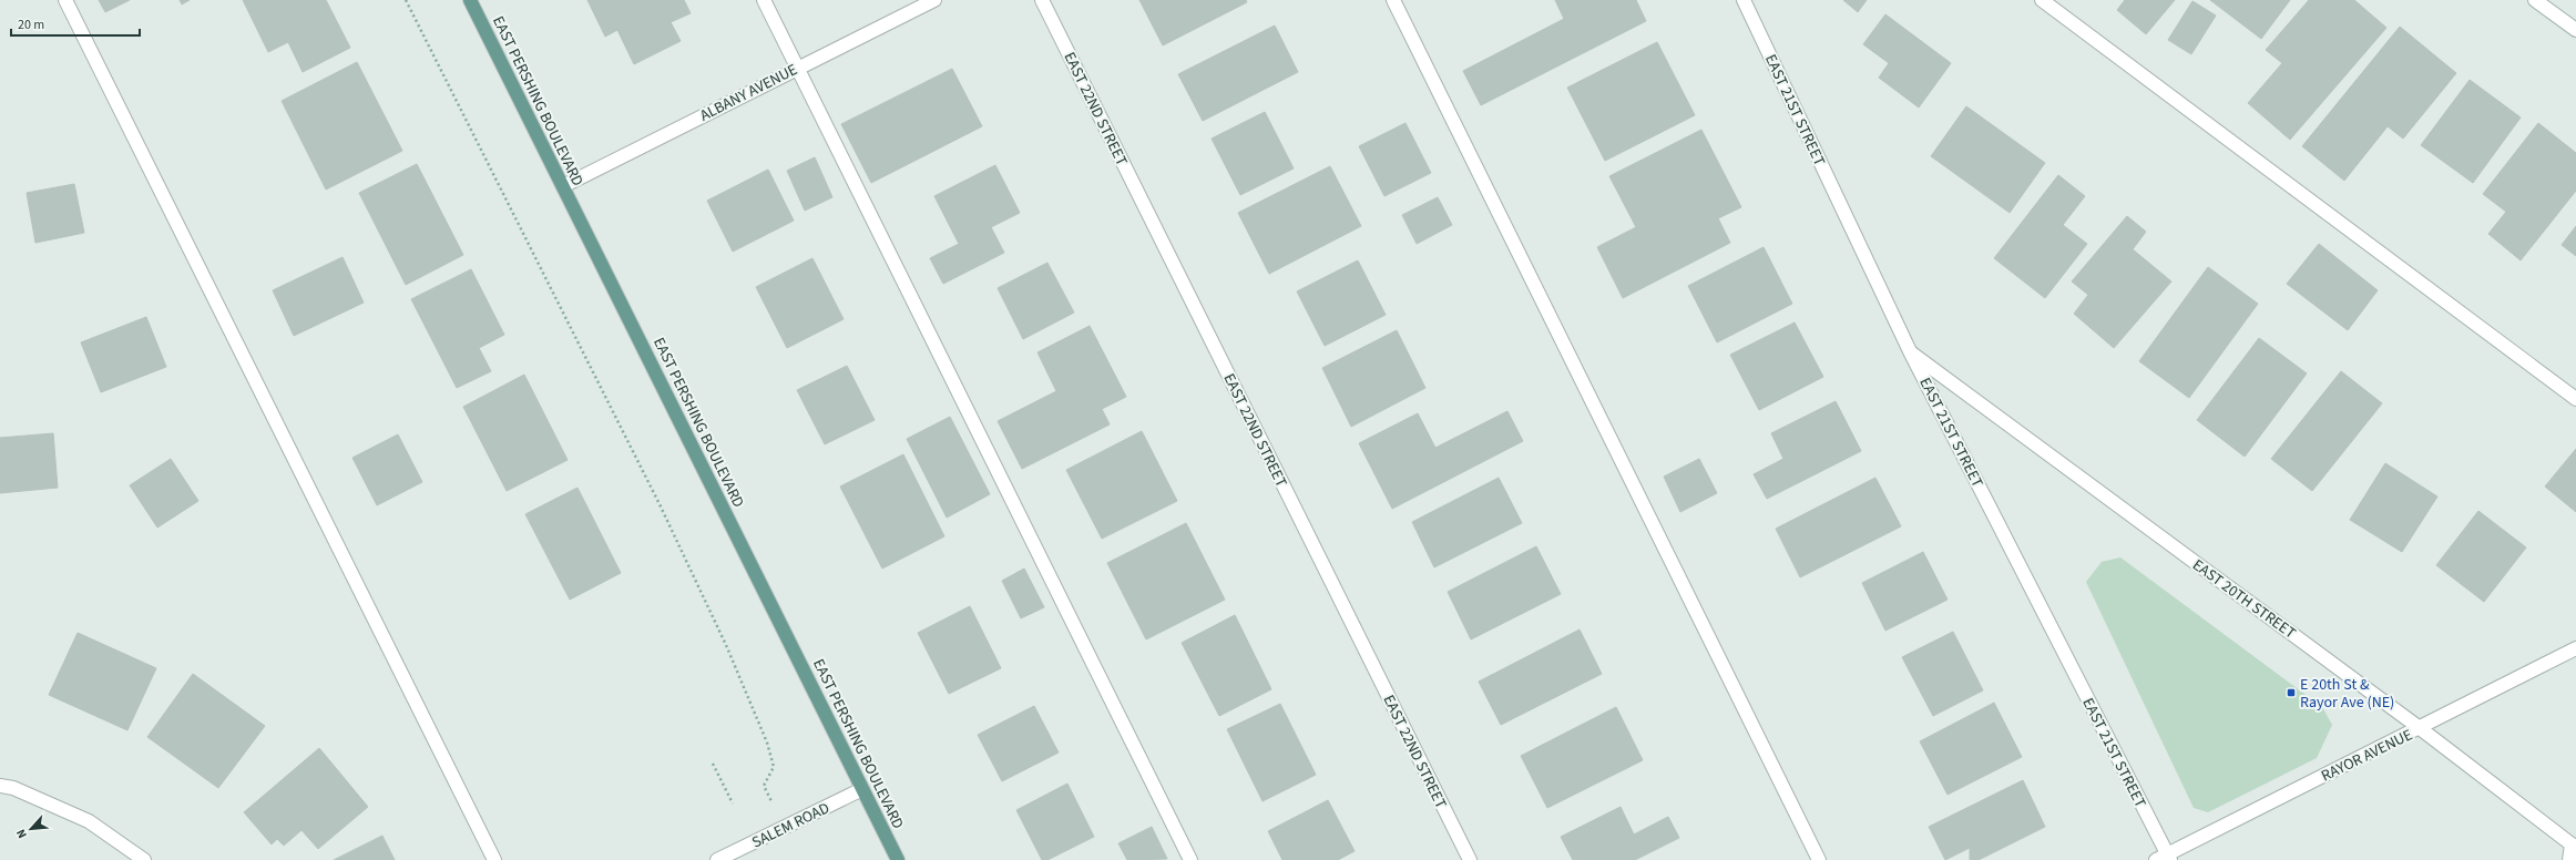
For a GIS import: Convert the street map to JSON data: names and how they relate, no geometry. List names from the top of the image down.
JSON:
{
  "streets": {
    "main road": ["EAST PERSHING BOULEVARD"],
    "street": [
      "ALBANY AVENUE",
      "EAST 22ND STREET",
      "EAST 21ST STREET",
      "EAST 20TH STREET",
      "RAYOR AVENUE",
      "SALEM ROAD"
    ]
  },
  "crossings": [
    ["ALBANY AVENUE", "EAST PERSHING BOULEVARD"],
    ["EAST PERSHING BOULEVARD", "SALEM ROAD"],
    ["EAST 21ST STREET", "EAST 20TH STREET"],
    ["EAST 21ST STREET", "RAYOR AVENUE"],
    ["EAST 20TH STREET", "RAYOR AVENUE"]
  ],
  "places": {
    "transit": ["E 20th St & Rayor Ave (NE)"]
  },
  "scale_bar": "20 m",
  "north": "bottom left"
}
